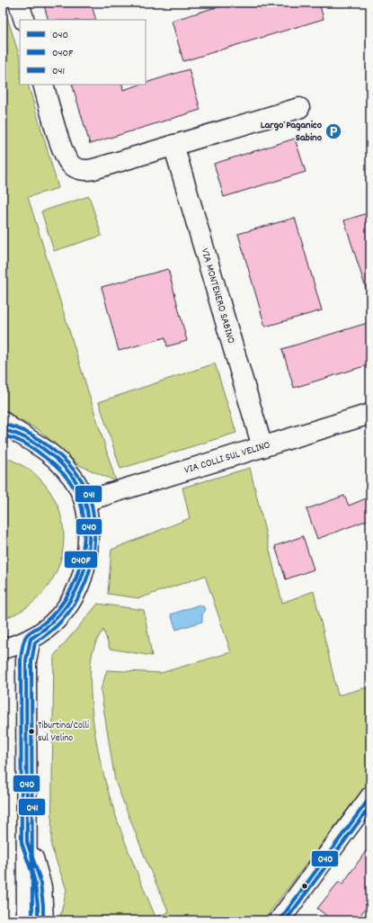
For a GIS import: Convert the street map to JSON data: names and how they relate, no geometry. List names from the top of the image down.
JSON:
{
  "streets": {
    "street": ["VIA MONTENERO SABINO", "VIA COLLI SUL VELINO"]
  },
  "crossings": [
    ["VIA MONTENERO SABINO", "VIA COLLI SUL VELINO"]
  ],
  "places": {
    "parking": ["Largo Paganico Sabino"],
    "other": ["Tiburtina/Colli sul Velino"]
  },
  "lines": ["transit line 041", "transit line 040", "transit line 040F"],
  "legend": ["040", "040F", "041"]
}
